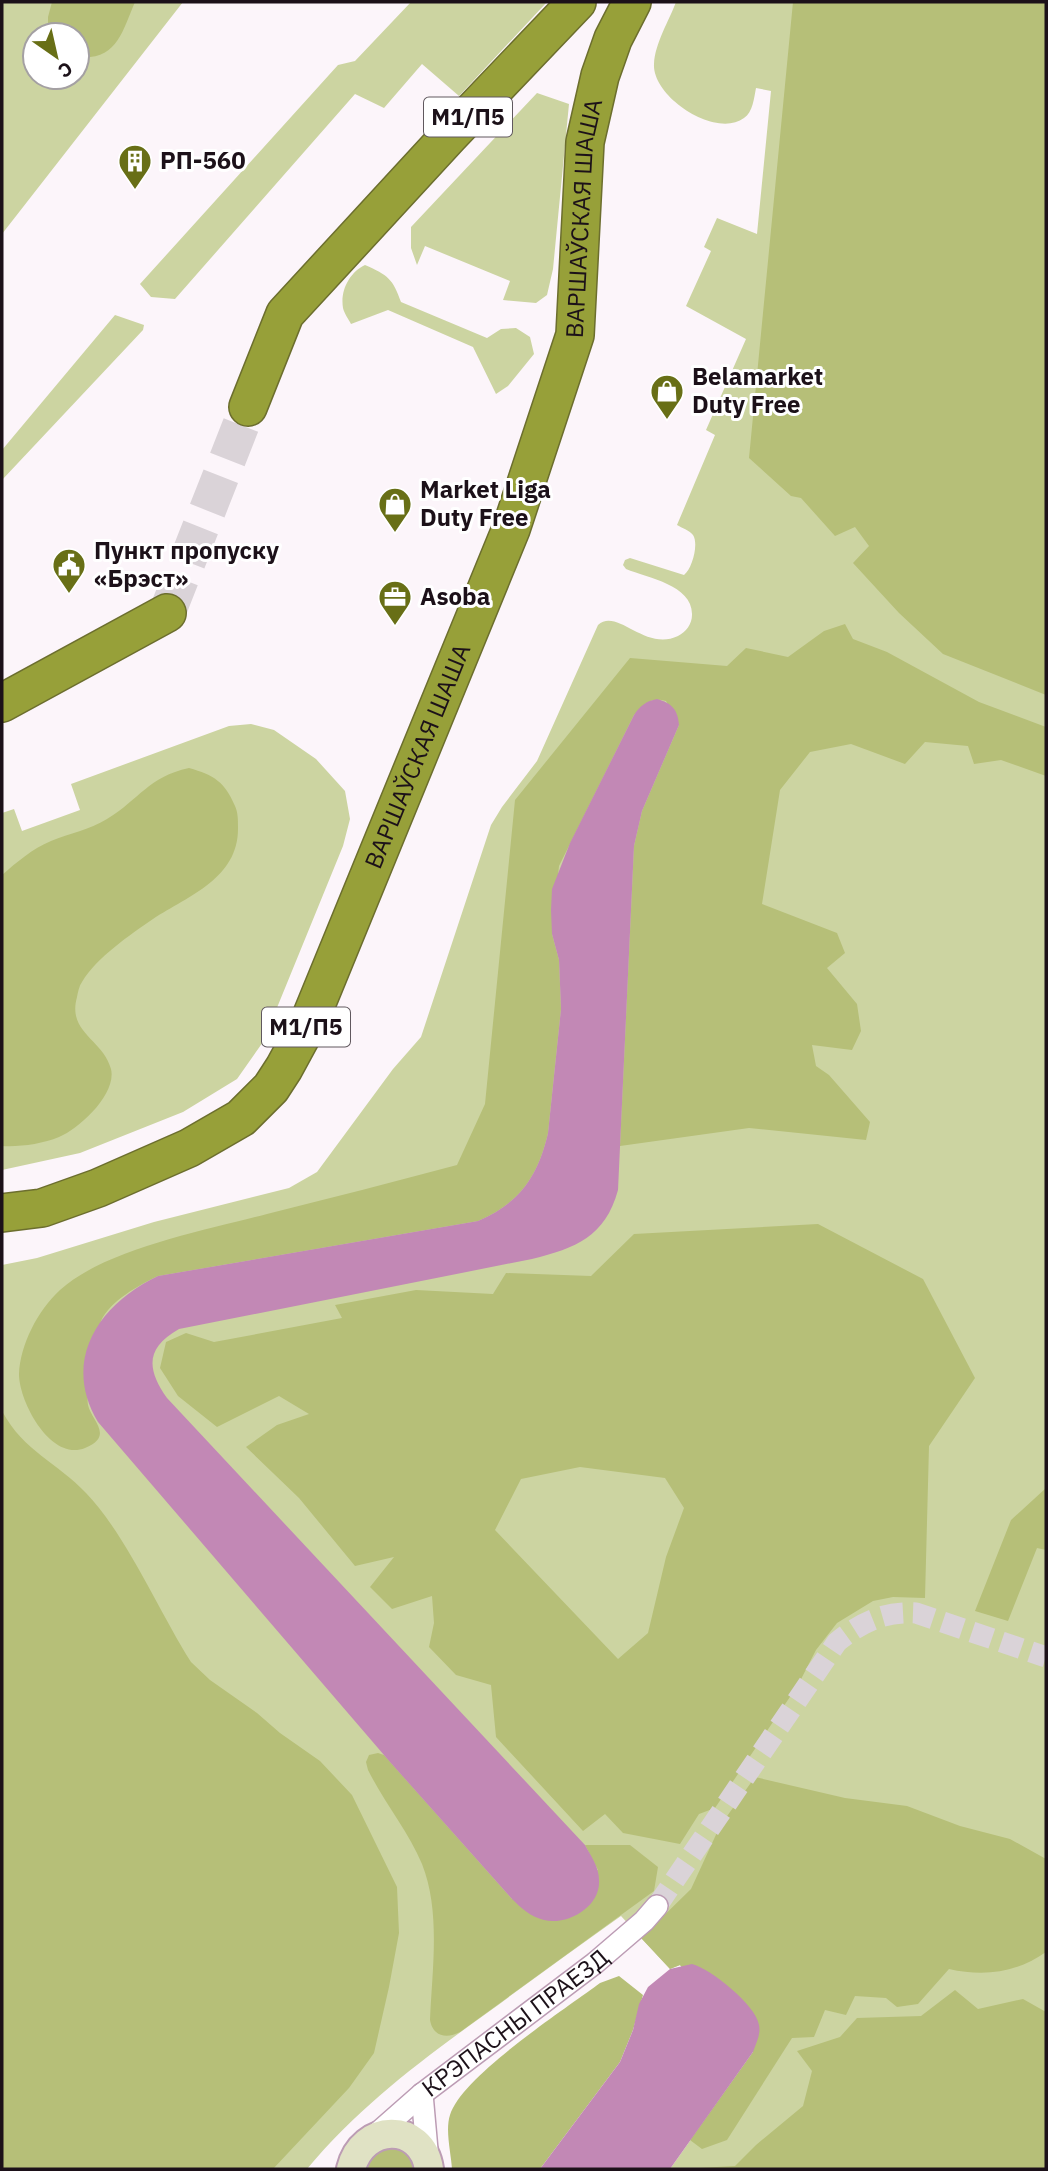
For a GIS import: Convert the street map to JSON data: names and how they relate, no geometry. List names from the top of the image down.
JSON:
{
  "streets": {
    "highway": ["М1/П5", "ВАРШАЎСКАЯ ШАША"],
    "street": ["КРЭПАСНЫ ПРАЕЗД"]
  },
  "places": {
    "building": ["РП-560"],
    "shop": ["Belamarket Duty Free", "Market Liga Duty Free"],
    "public building": ["Пункт пропуску «Брэст»"],
    "office": ["Asoba"]
  },
  "north": "bottom right"
}
